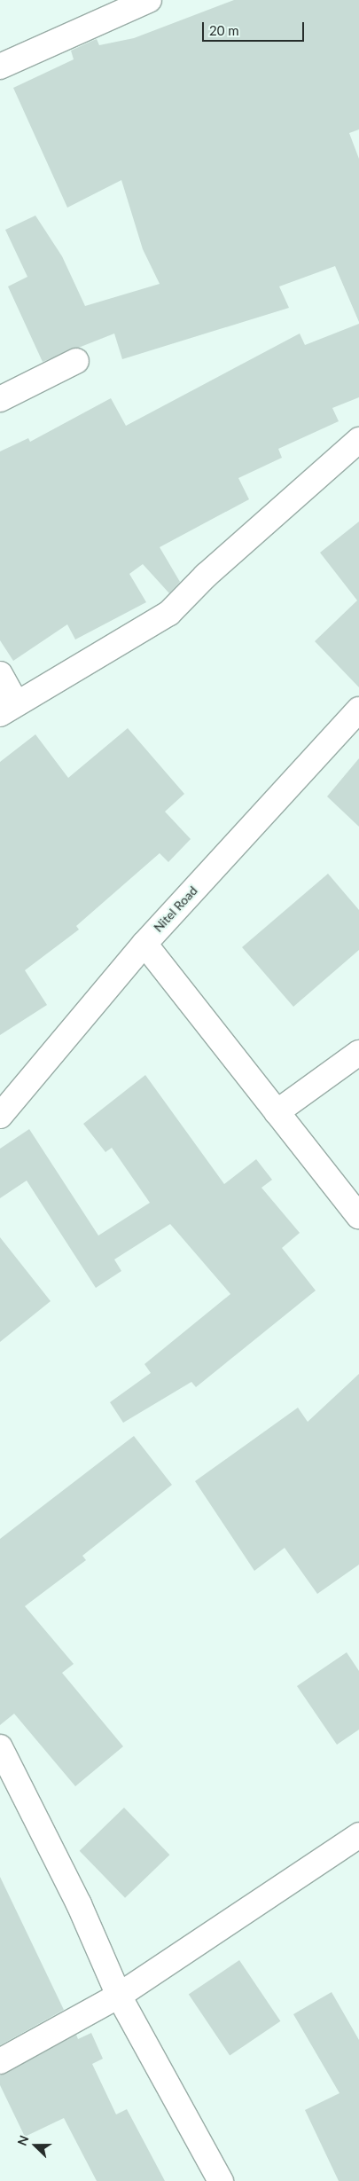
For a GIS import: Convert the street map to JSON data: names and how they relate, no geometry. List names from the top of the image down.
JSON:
{
  "streets": {
    "street": ["Nitel Road"]
  },
  "scale_bar": "20 m",
  "north": "left"
}
